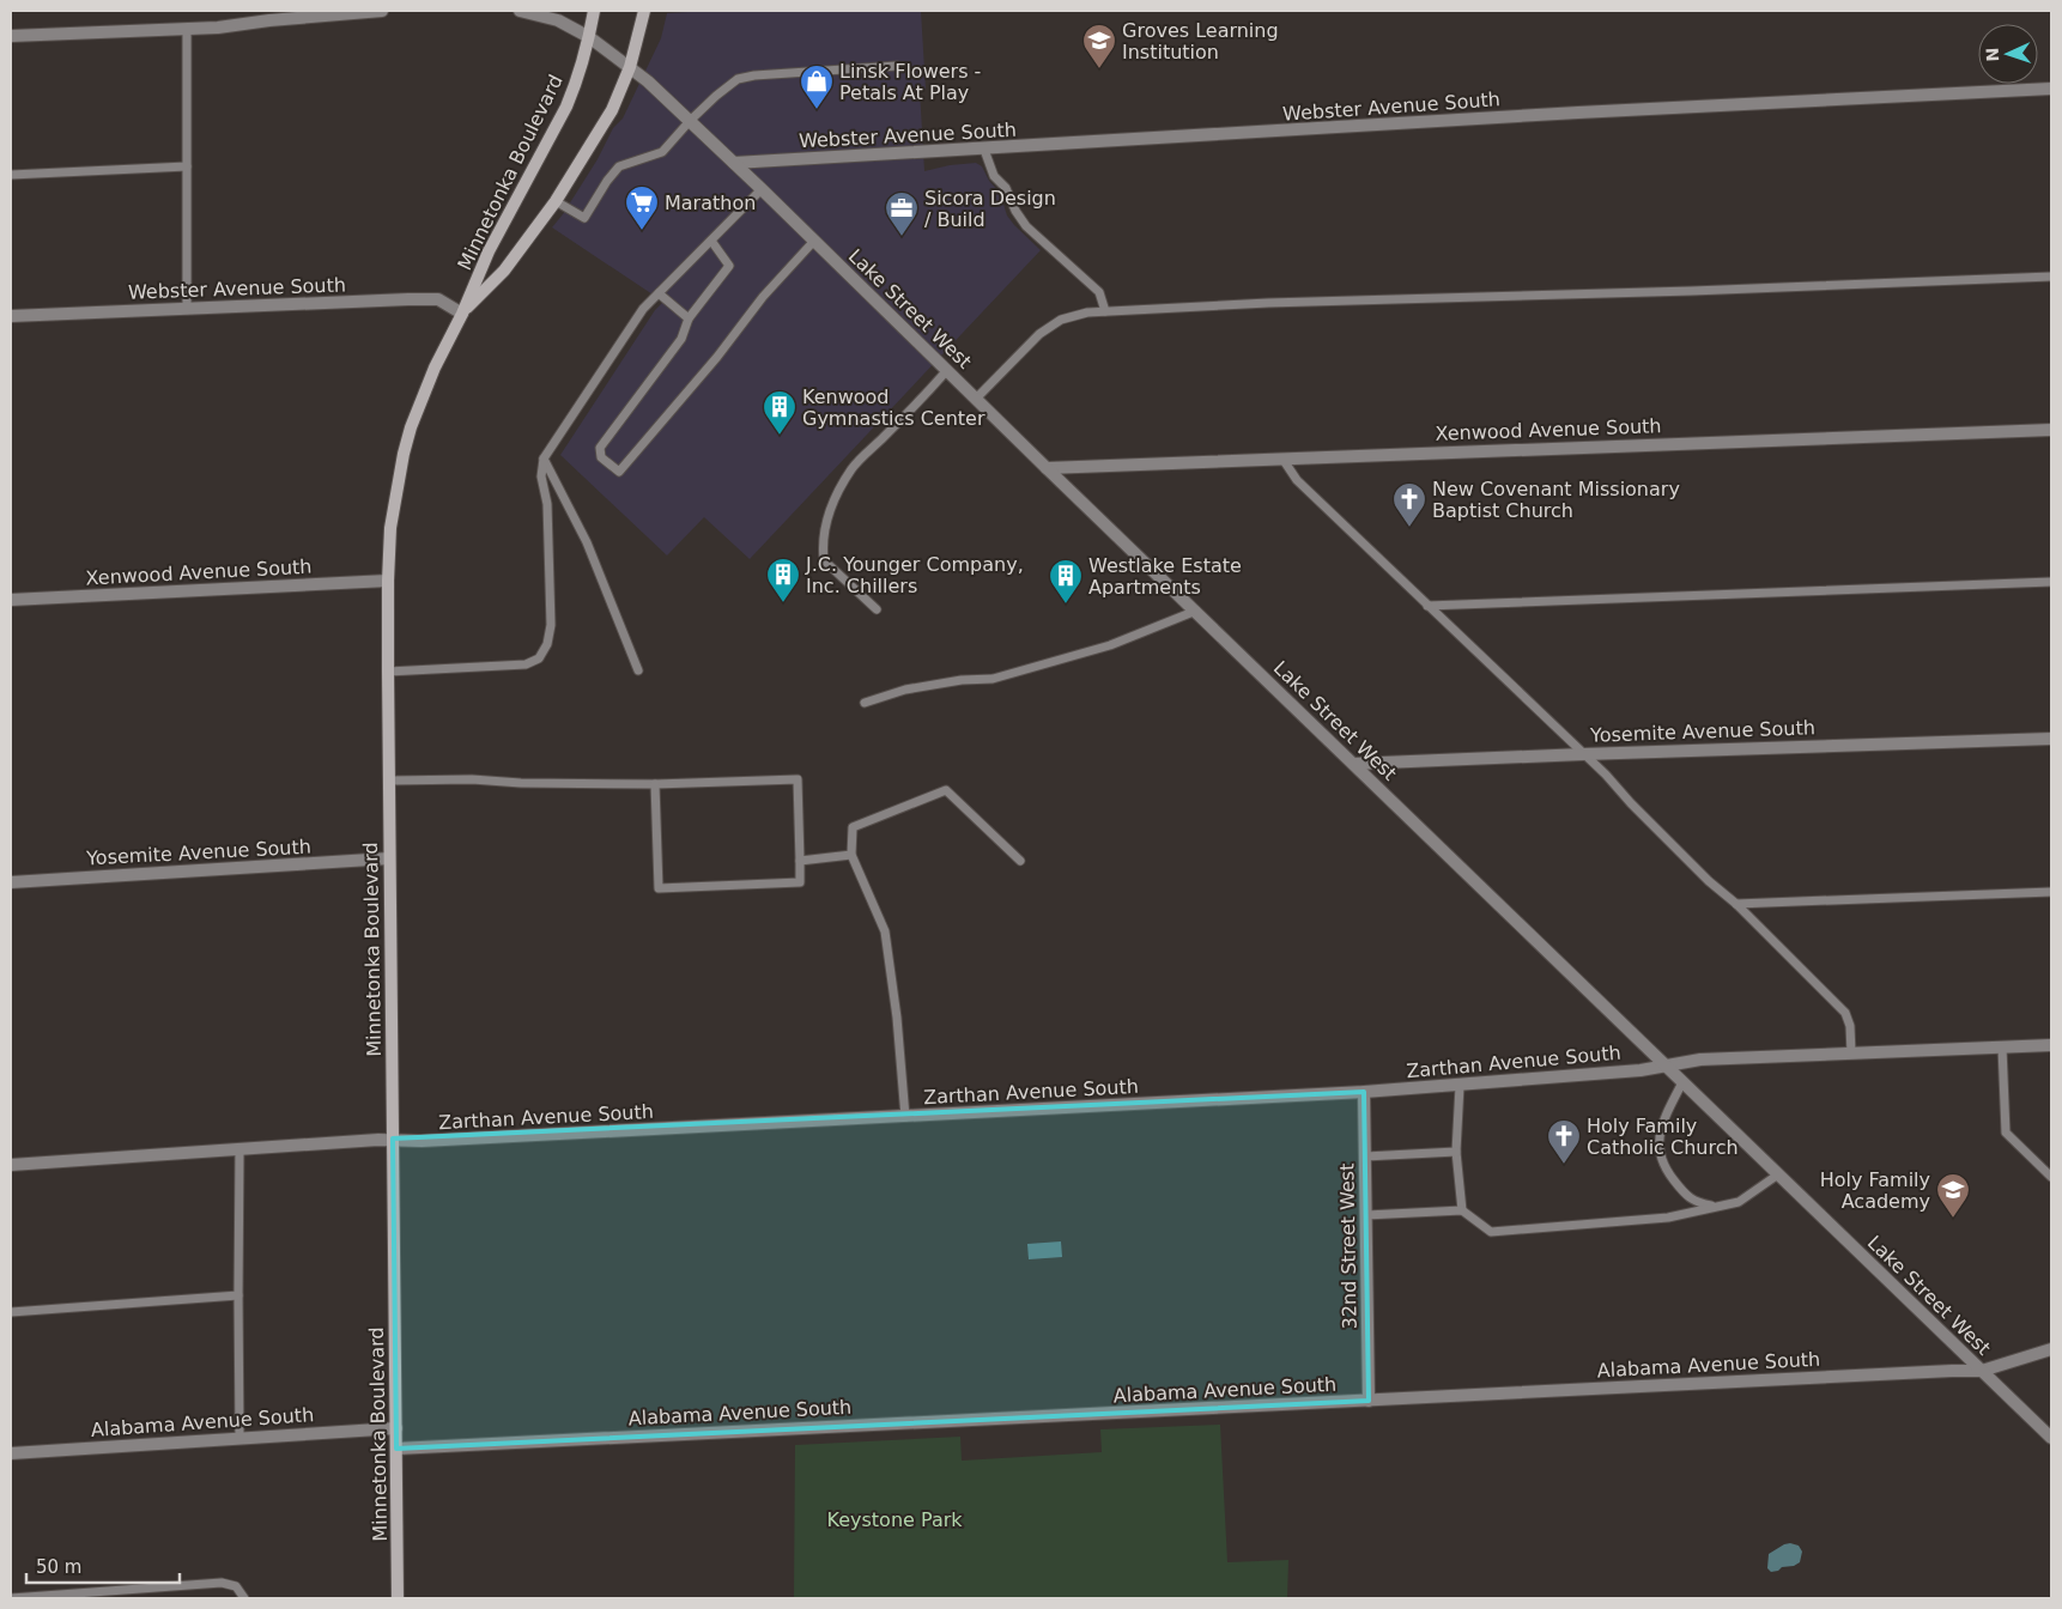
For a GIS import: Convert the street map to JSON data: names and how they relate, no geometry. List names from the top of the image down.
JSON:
{
  "streets": {
    "main road": ["Minnetonka Boulevard"],
    "street": [
      "Webster Avenue South",
      "Lake Street West",
      "Xenwood Avenue South",
      "Yosemite Avenue South",
      "Zarthan Avenue South",
      "32nd Street West",
      "Alabama Avenue South"
    ]
  },
  "crossings": [
    ["Webster Avenue South", "Minnetonka Boulevard"],
    ["Webster Avenue South", "Lake Street West"],
    ["Minnetonka Boulevard", "Lake Street West"],
    ["Minnetonka Boulevard", "Xenwood Avenue South"],
    ["Minnetonka Boulevard", "Yosemite Avenue South"],
    ["Minnetonka Boulevard", "Zarthan Avenue South"],
    ["Minnetonka Boulevard", "Alabama Avenue South"],
    ["Lake Street West", "Xenwood Avenue South"],
    ["Lake Street West", "Yosemite Avenue South"],
    ["Lake Street West", "Zarthan Avenue South"],
    ["Lake Street West", "Alabama Avenue South"],
    ["Zarthan Avenue South", "32nd Street West"],
    ["32nd Street West", "Alabama Avenue South"]
  ],
  "parks": ["Keystone Park"],
  "places": {
    "school or university": ["Groves Learning Institution", "Holy Family Academy"],
    "shop": ["Linsk Flowers - Petals At Play"],
    "supermarket": ["Marathon"],
    "office": ["Sicora Design / Build"],
    "building": ["Kenwood Gymnastics Center", "J.C. Younger Company, Inc. Chillers", "Westlake Estate Apartments"],
    "church": ["New Covenant Missionary Baptist Church", "Holy Family Catholic Church"]
  },
  "scale_bar": "50 m",
  "north": "left"
}
